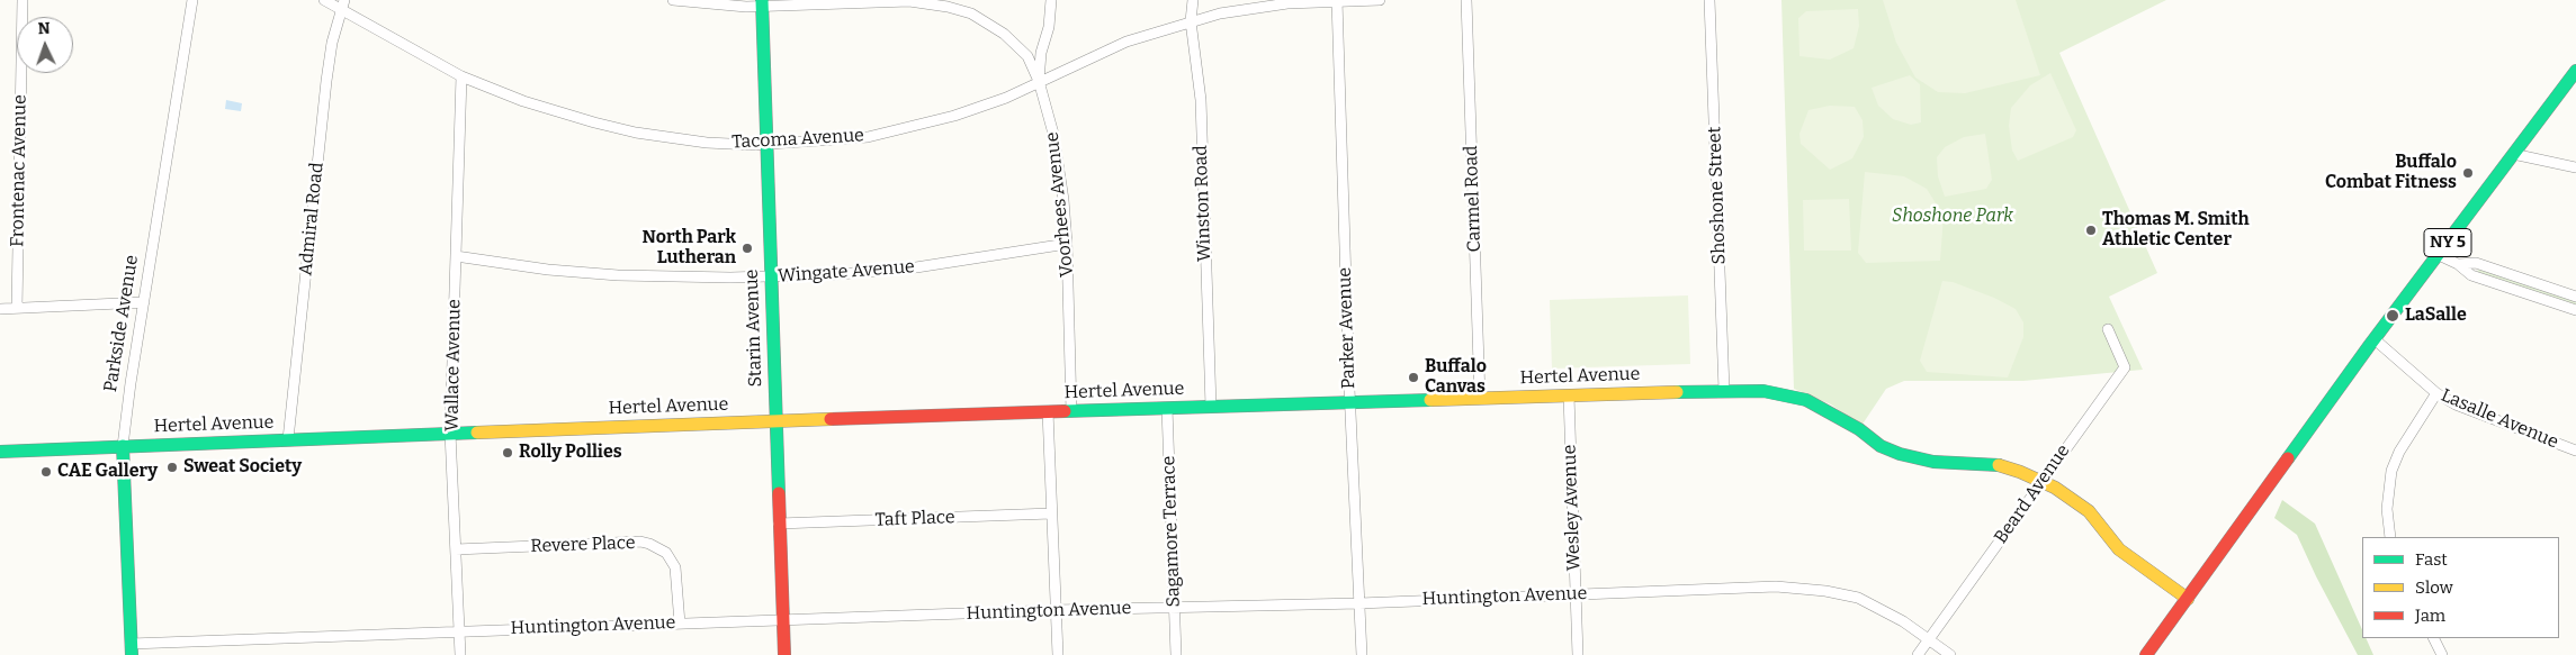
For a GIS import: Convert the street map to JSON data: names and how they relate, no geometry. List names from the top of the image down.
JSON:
{
  "streets": {
    "street": [
      "Tacoma Avenue",
      "Frontenac Avenue",
      "Shoshone Street",
      "Carmel Road",
      "Winston Road",
      "Voorhees Avenue",
      "Admiral Road",
      "NY 5",
      "Wingate Avenue",
      "Parkside Avenue",
      "Starin Avenue",
      "Parker Avenue",
      "Wallace Avenue",
      "Hertel Avenue",
      "Lasalle Avenue",
      "Beard Avenue",
      "Wesley Avenue",
      "Taft Place",
      "Sagamore Terrace",
      "Revere Place",
      "Huntington Avenue"
    ]
  },
  "crossings": [
    ["Tacoma Avenue", "Winston Road"],
    ["Tacoma Avenue", "Voorhees Avenue"],
    ["Tacoma Avenue", "Admiral Road"],
    ["Tacoma Avenue", "Starin Avenue"],
    ["Tacoma Avenue", "Parker Avenue"],
    ["Tacoma Avenue", "Wallace Avenue"],
    ["Shoshone Street", "Hertel Avenue"],
    ["Carmel Road", "Hertel Avenue"],
    ["Winston Road", "Hertel Avenue"],
    ["Voorhees Avenue", "Wingate Avenue"],
    ["Voorhees Avenue", "Hertel Avenue"],
    ["Admiral Road", "Hertel Avenue"],
    ["NY 5", "Hertel Avenue"],
    ["NY 5", "Lasalle Avenue"],
    ["Wingate Avenue", "Starin Avenue"],
    ["Wingate Avenue", "Wallace Avenue"],
    ["Parkside Avenue", "Hertel Avenue"],
    ["Parkside Avenue", "Huntington Avenue"],
    ["Starin Avenue", "Hertel Avenue"],
    ["Starin Avenue", "Taft Place"],
    ["Starin Avenue", "Huntington Avenue"],
    ["Parker Avenue", "Hertel Avenue"],
    ["Parker Avenue", "Huntington Avenue"],
    ["Wallace Avenue", "Hertel Avenue"],
    ["Wallace Avenue", "Revere Place"],
    ["Wallace Avenue", "Huntington Avenue"],
    ["Hertel Avenue", "Beard Avenue"],
    ["Hertel Avenue", "Wesley Avenue"],
    ["Hertel Avenue", "Sagamore Terrace"],
    ["Beard Avenue", "Huntington Avenue"],
    ["Wesley Avenue", "Huntington Avenue"],
    ["Sagamore Terrace", "Huntington Avenue"],
    ["Revere Place", "Huntington Avenue"]
  ],
  "parks": ["Shoshone Park"],
  "places": [
    "Buffalo Combat Fitness",
    "Thomas M. Smith Athletic Center",
    "North Park Lutheran",
    "LaSalle",
    "Buffalo Canvas",
    "Rolly Pollies",
    "Sweat Society",
    "CAE Gallery"
  ],
  "legend": ["Fast", "Slow", "Jam"],
  "north": "top"
}
